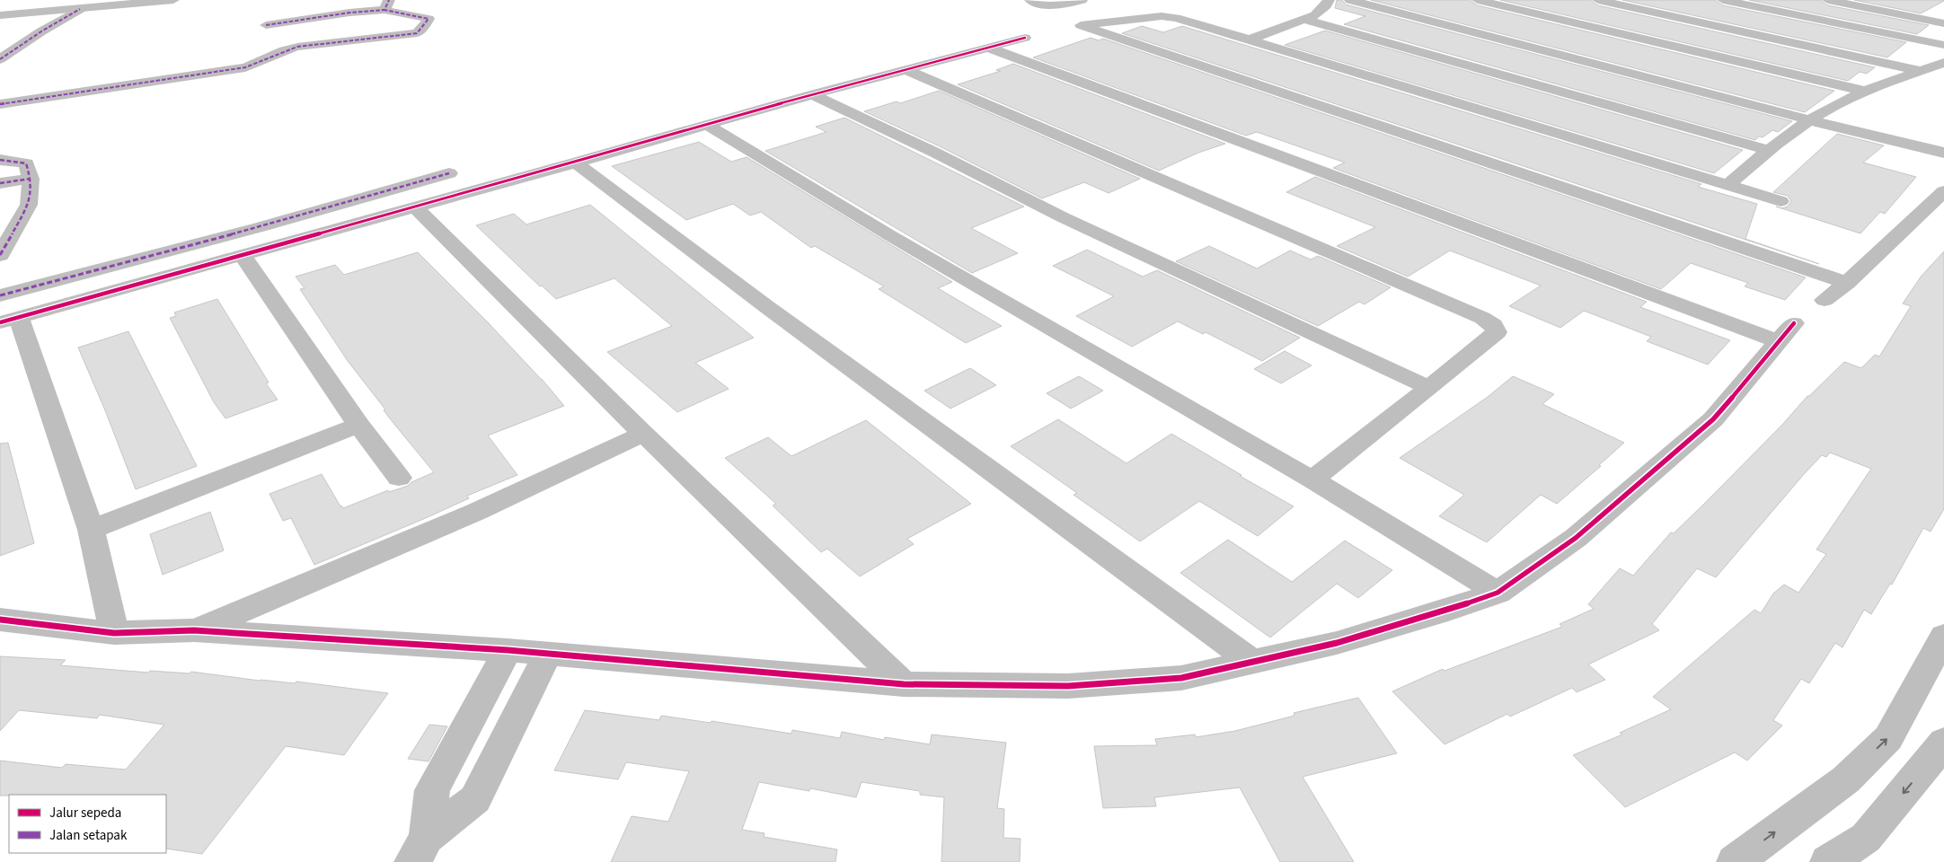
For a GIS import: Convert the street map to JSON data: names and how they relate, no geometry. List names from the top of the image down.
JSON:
{
  "legend": ["Jalur sepeda", "Jalan setapak"]
}
